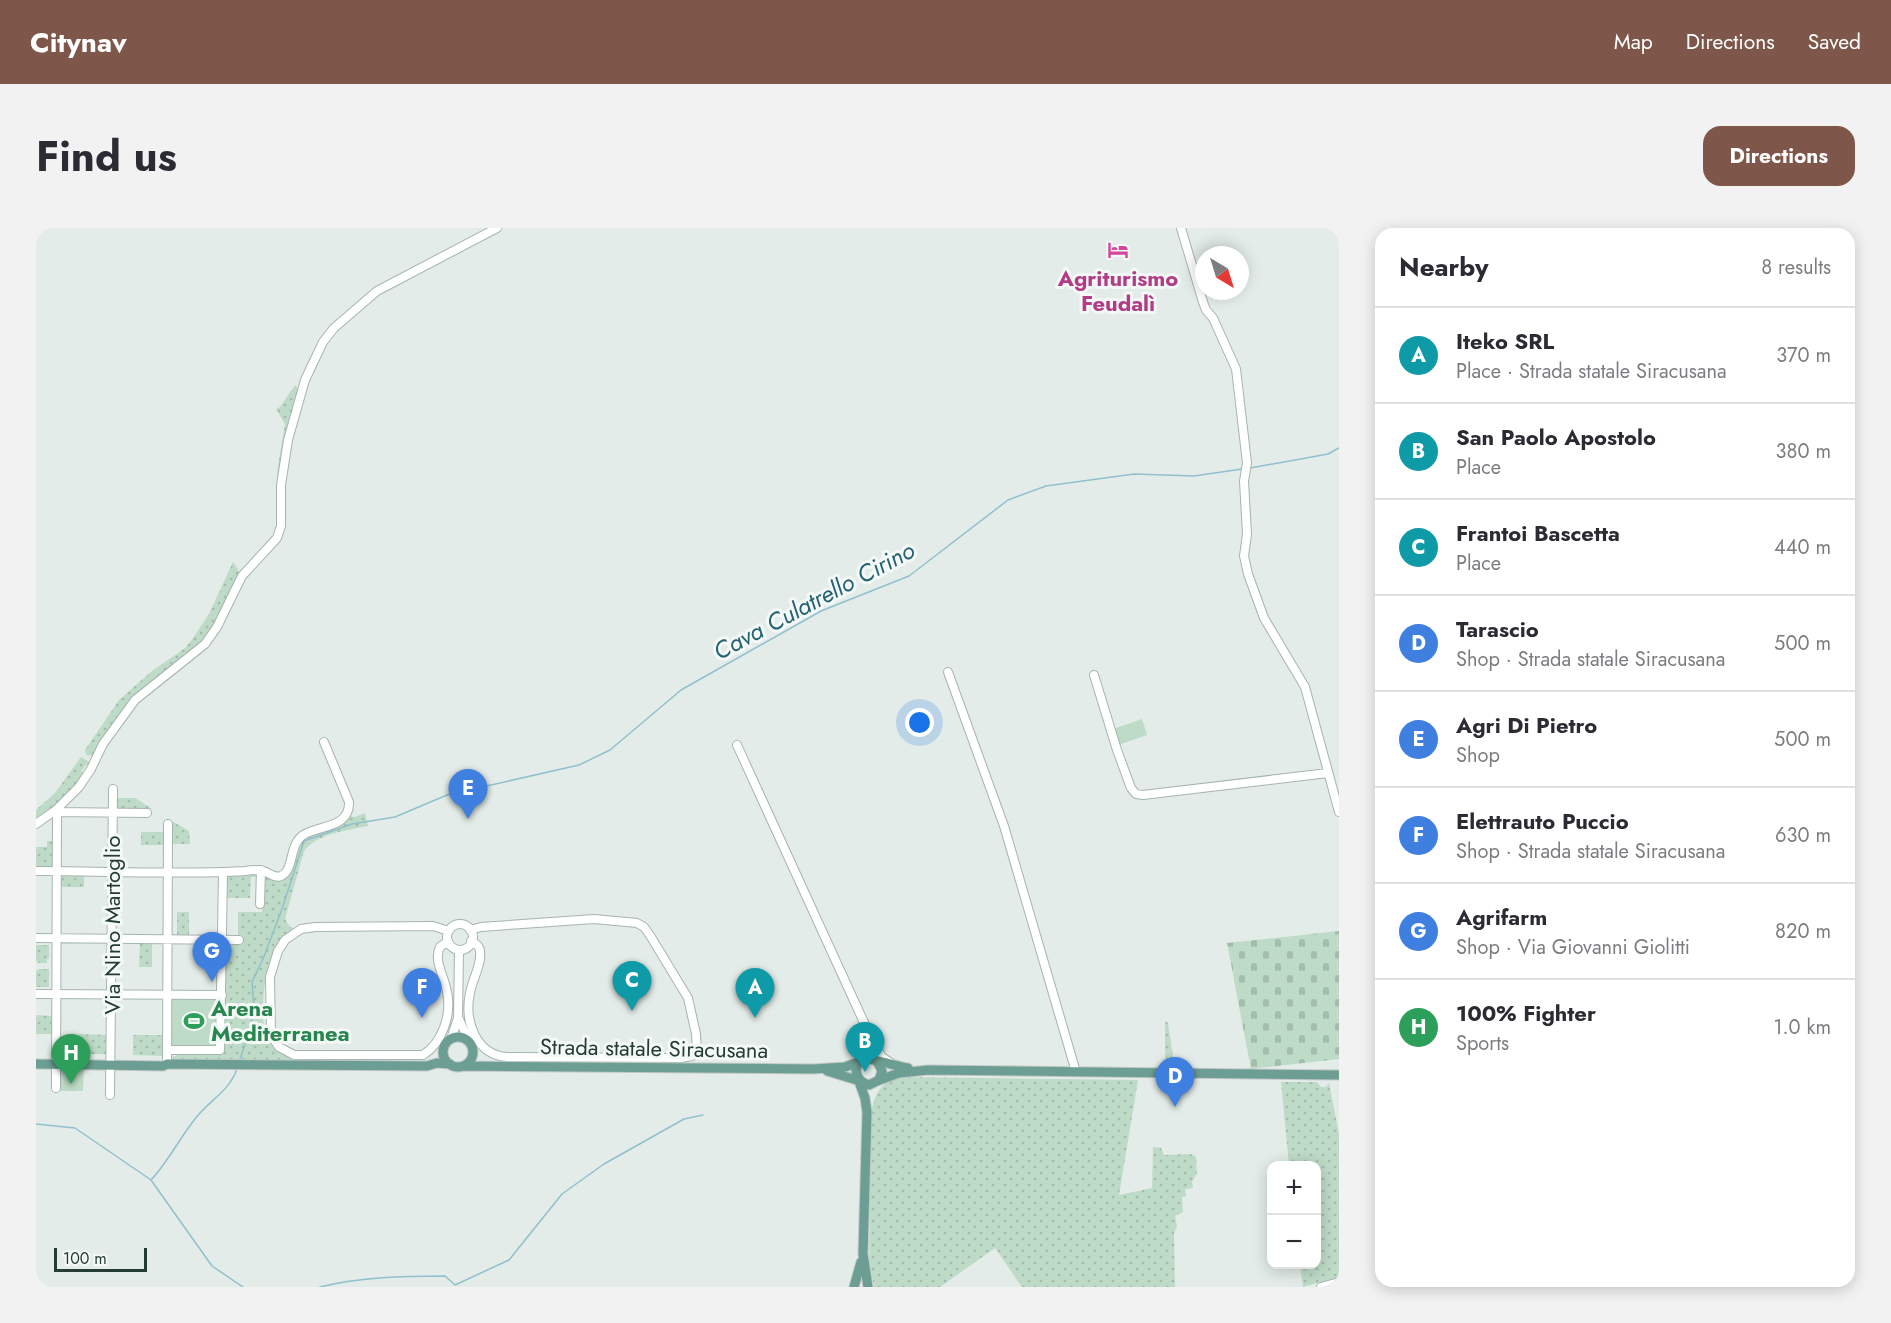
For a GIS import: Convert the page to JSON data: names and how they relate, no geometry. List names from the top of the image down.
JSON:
{
  "streets": {
    "main road": ["Strada statale Siracusana"],
    "street": ["Via Nino Martoglio"]
  },
  "water": ["Cava Culatrello Cirino"],
  "places": {
    "hotel": ["Agriturismo Feudalì"],
    "sports": ["Arena Mediterranea"]
  },
  "scale_bar": "100 m",
  "north": "bottom right",
  "page": {
    "header": "Citynav",
    "nav": ["Map", "Directions", "Saved"],
    "title": "Find us",
    "buttons": "Directions",
    "heading": ["Nearby", "8 results"],
    "list": [
      {
        "mark": "A",
        "name": "Iteko SRL",
        "note": "Place · Strada statale Siracusana",
        "value": "370 m"
      },
      {
        "mark": "B",
        "name": "San Paolo Apostolo",
        "note": "Place",
        "value": "380 m"
      },
      {
        "mark": "C",
        "name": "Frantoi Bascetta",
        "note": "Place",
        "value": "440 m"
      },
      {
        "mark": "D",
        "name": "Tarascio",
        "note": "Shop · Strada statale Siracusana",
        "value": "500 m"
      },
      {
        "mark": "E",
        "name": "Agri Di Pietro",
        "note": "Shop",
        "value": "500 m"
      },
      {
        "mark": "F",
        "name": "Elettrauto Puccio",
        "note": "Shop · Strada statale Siracusana",
        "value": "630 m"
      },
      {
        "mark": "G",
        "name": "Agrifarm",
        "note": "Shop · Via Giovanni Giolitti",
        "value": "820 m"
      },
      {
        "mark": "H",
        "name": "100% Fighter",
        "note": "Sports",
        "value": "1.0 km"
      }
    ],
    "pins": [
      "E",
      "G",
      "C",
      "A",
      "F",
      "B",
      "H",
      "D"
    ],
    "map_buttons": ["+", "−"],
    "scale": "100 m"
  }
}
